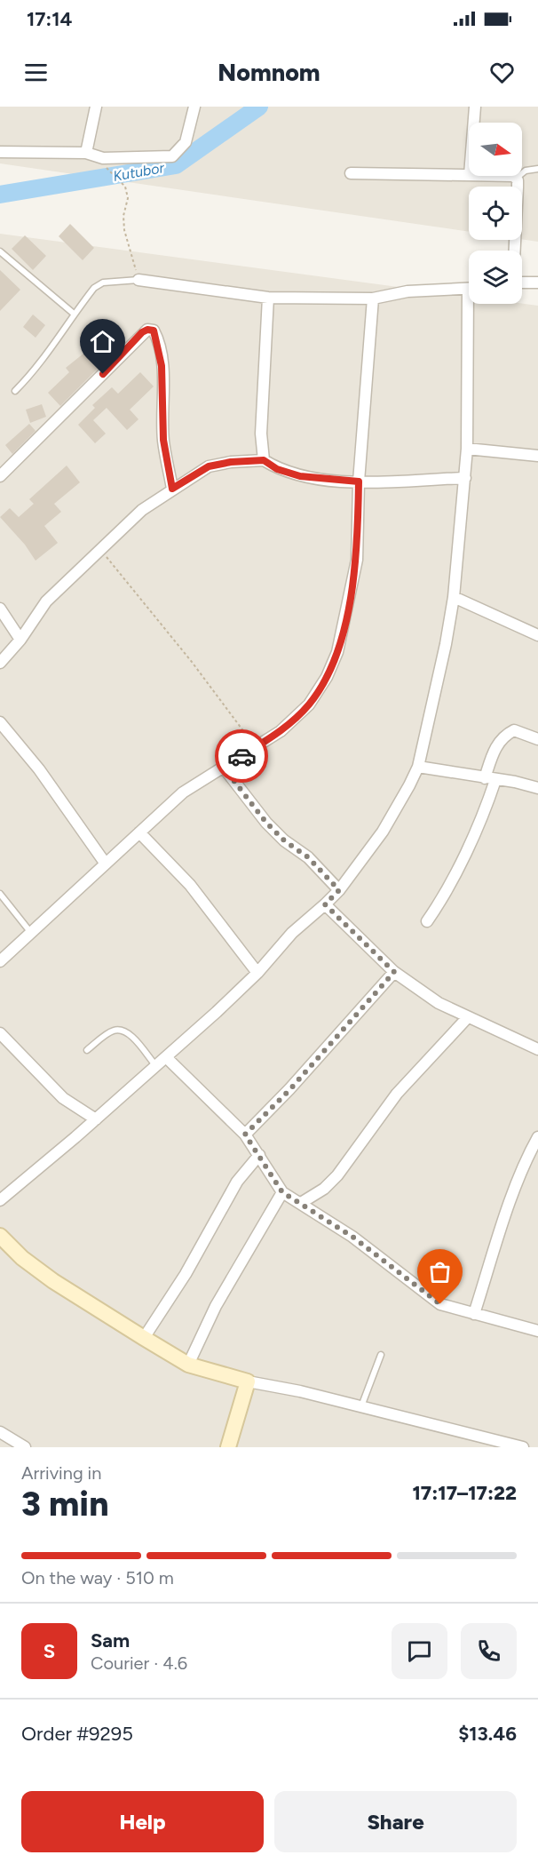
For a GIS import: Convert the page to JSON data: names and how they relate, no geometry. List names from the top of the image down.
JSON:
{
  "water": ["Kutubor"],
  "north": "right",
  "page": {
    "status": "17:14",
    "header": "Nomnom",
    "heading": ["3 min", "Arriving in", "17:17–17:22"],
    "panel": [
      "Sam",
      "Courier · 4.6",
      "Order #9295",
      "$13.46"
    ],
    "bar": "On the way · 510 m",
    "round": "S",
    "buttons": ["Help", "Share"]
  }
}
